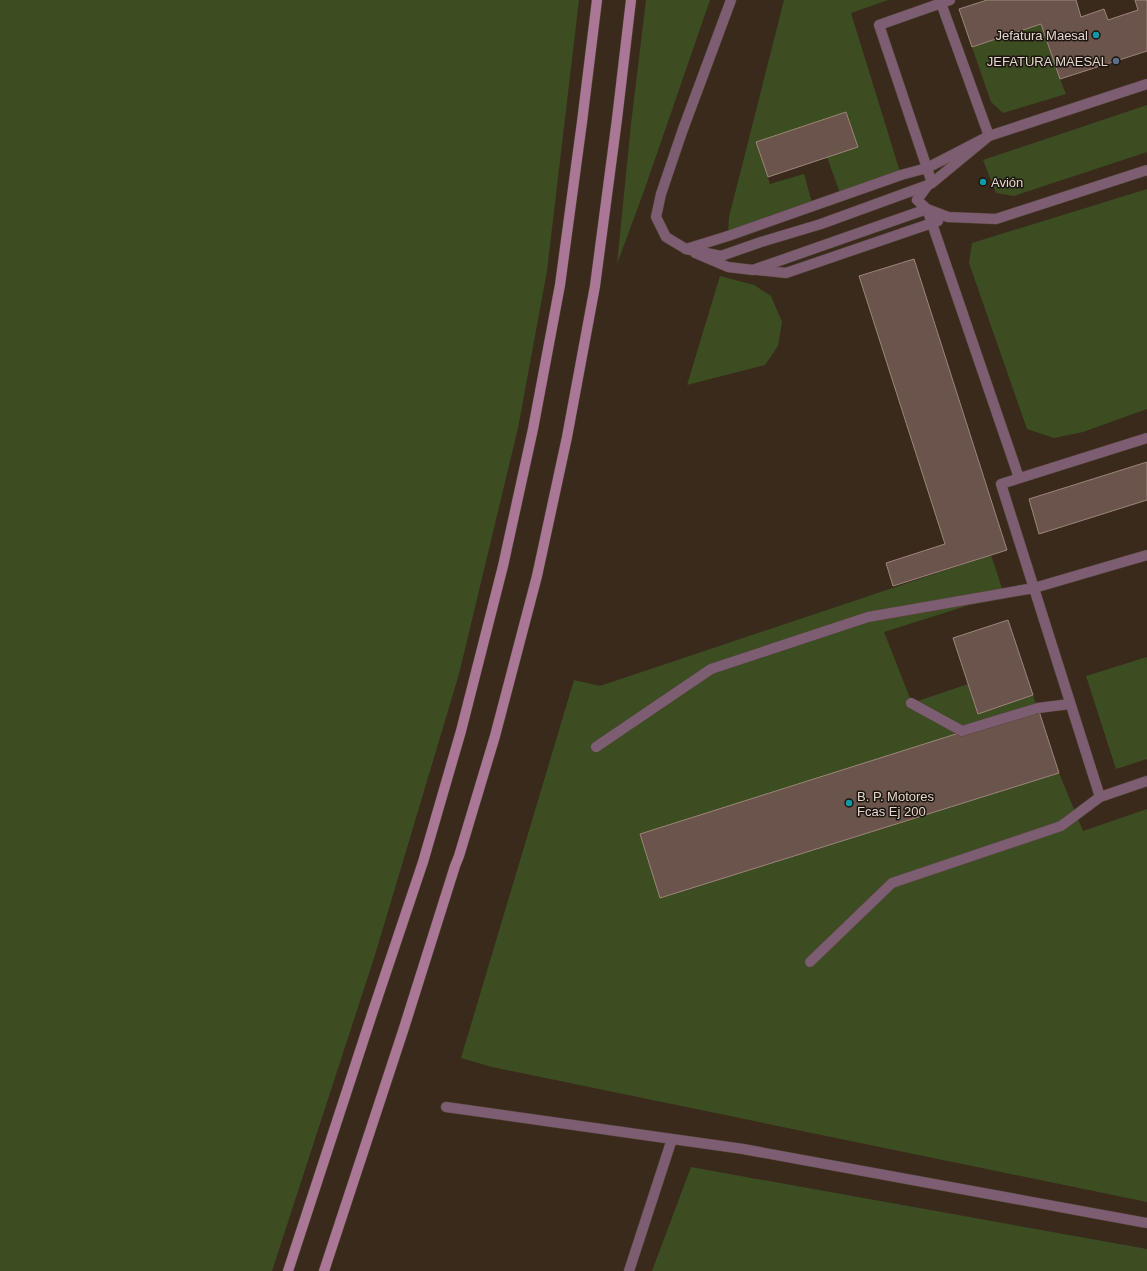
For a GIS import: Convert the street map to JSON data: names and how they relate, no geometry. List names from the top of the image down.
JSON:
{
  "places": [
    "Jefatura Maesal",
    "JEFATURA MAESAL",
    "Avión",
    "B. P. Motores Fcas Ej 200"
  ]
}
